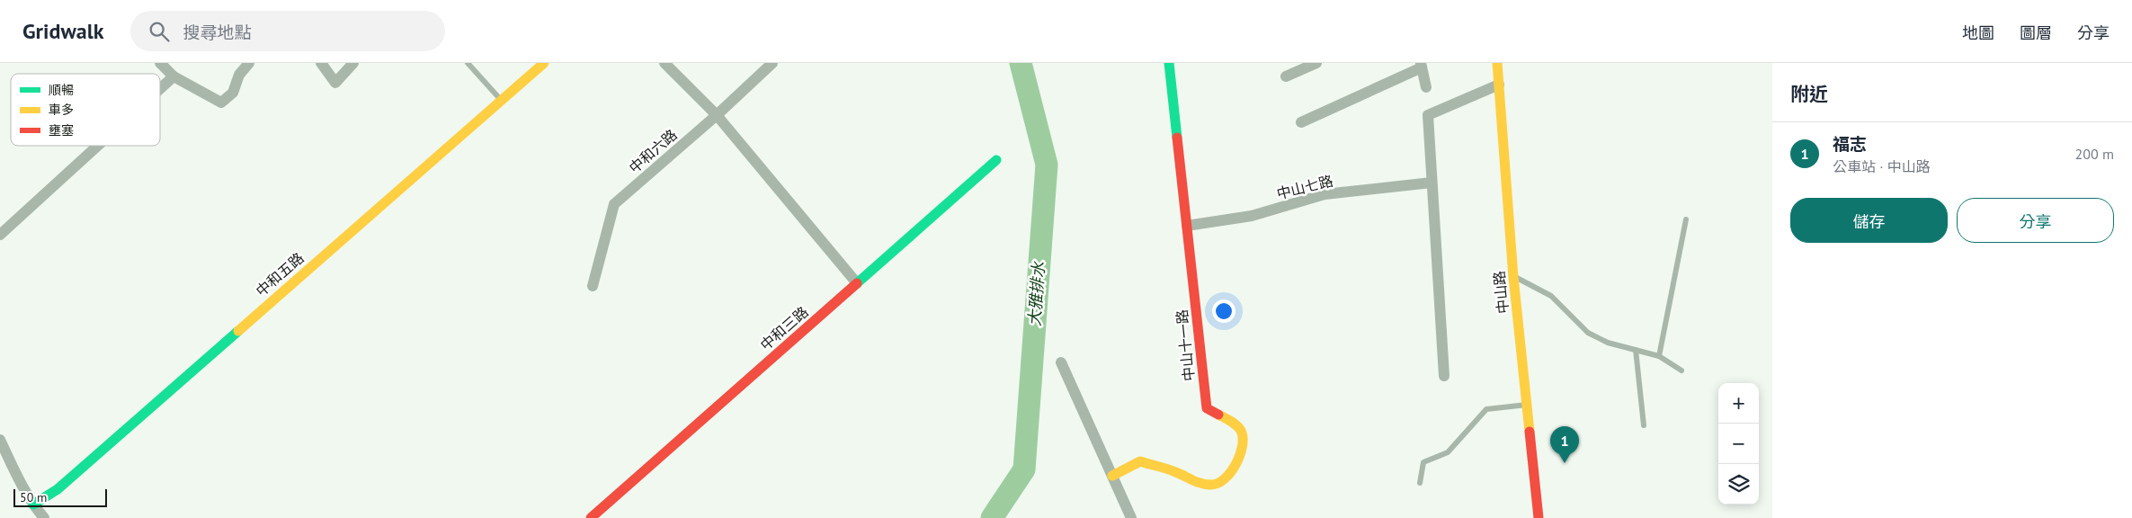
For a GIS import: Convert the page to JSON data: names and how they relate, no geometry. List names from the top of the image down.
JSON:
{
  "streets": {
    "street": [
      "中和六路",
      "中山七路",
      "中和五路",
      "中山路",
      "中和三路",
      "中山十一路"
    ]
  },
  "crossings": [
    ["中山七路", "中山十一路"]
  ],
  "water": ["大雅排水"],
  "legend": ["順暢", "車多", "壅塞"],
  "scale_bar": "50 m",
  "page": {
    "header": "Gridwalk",
    "search": "搜尋地點",
    "nav": ["地圖", "圖層", "分享"],
    "heading": "附近",
    "list": [
      {
        "mark": "1",
        "name": "福志",
        "note": "公車站 · 中山路",
        "value": "200 m"
      }
    ],
    "buttons": ["儲存", "分享"],
    "map_buttons": ["+", "−"],
    "pins": "1",
    "scale": "50 m"
  }
}
